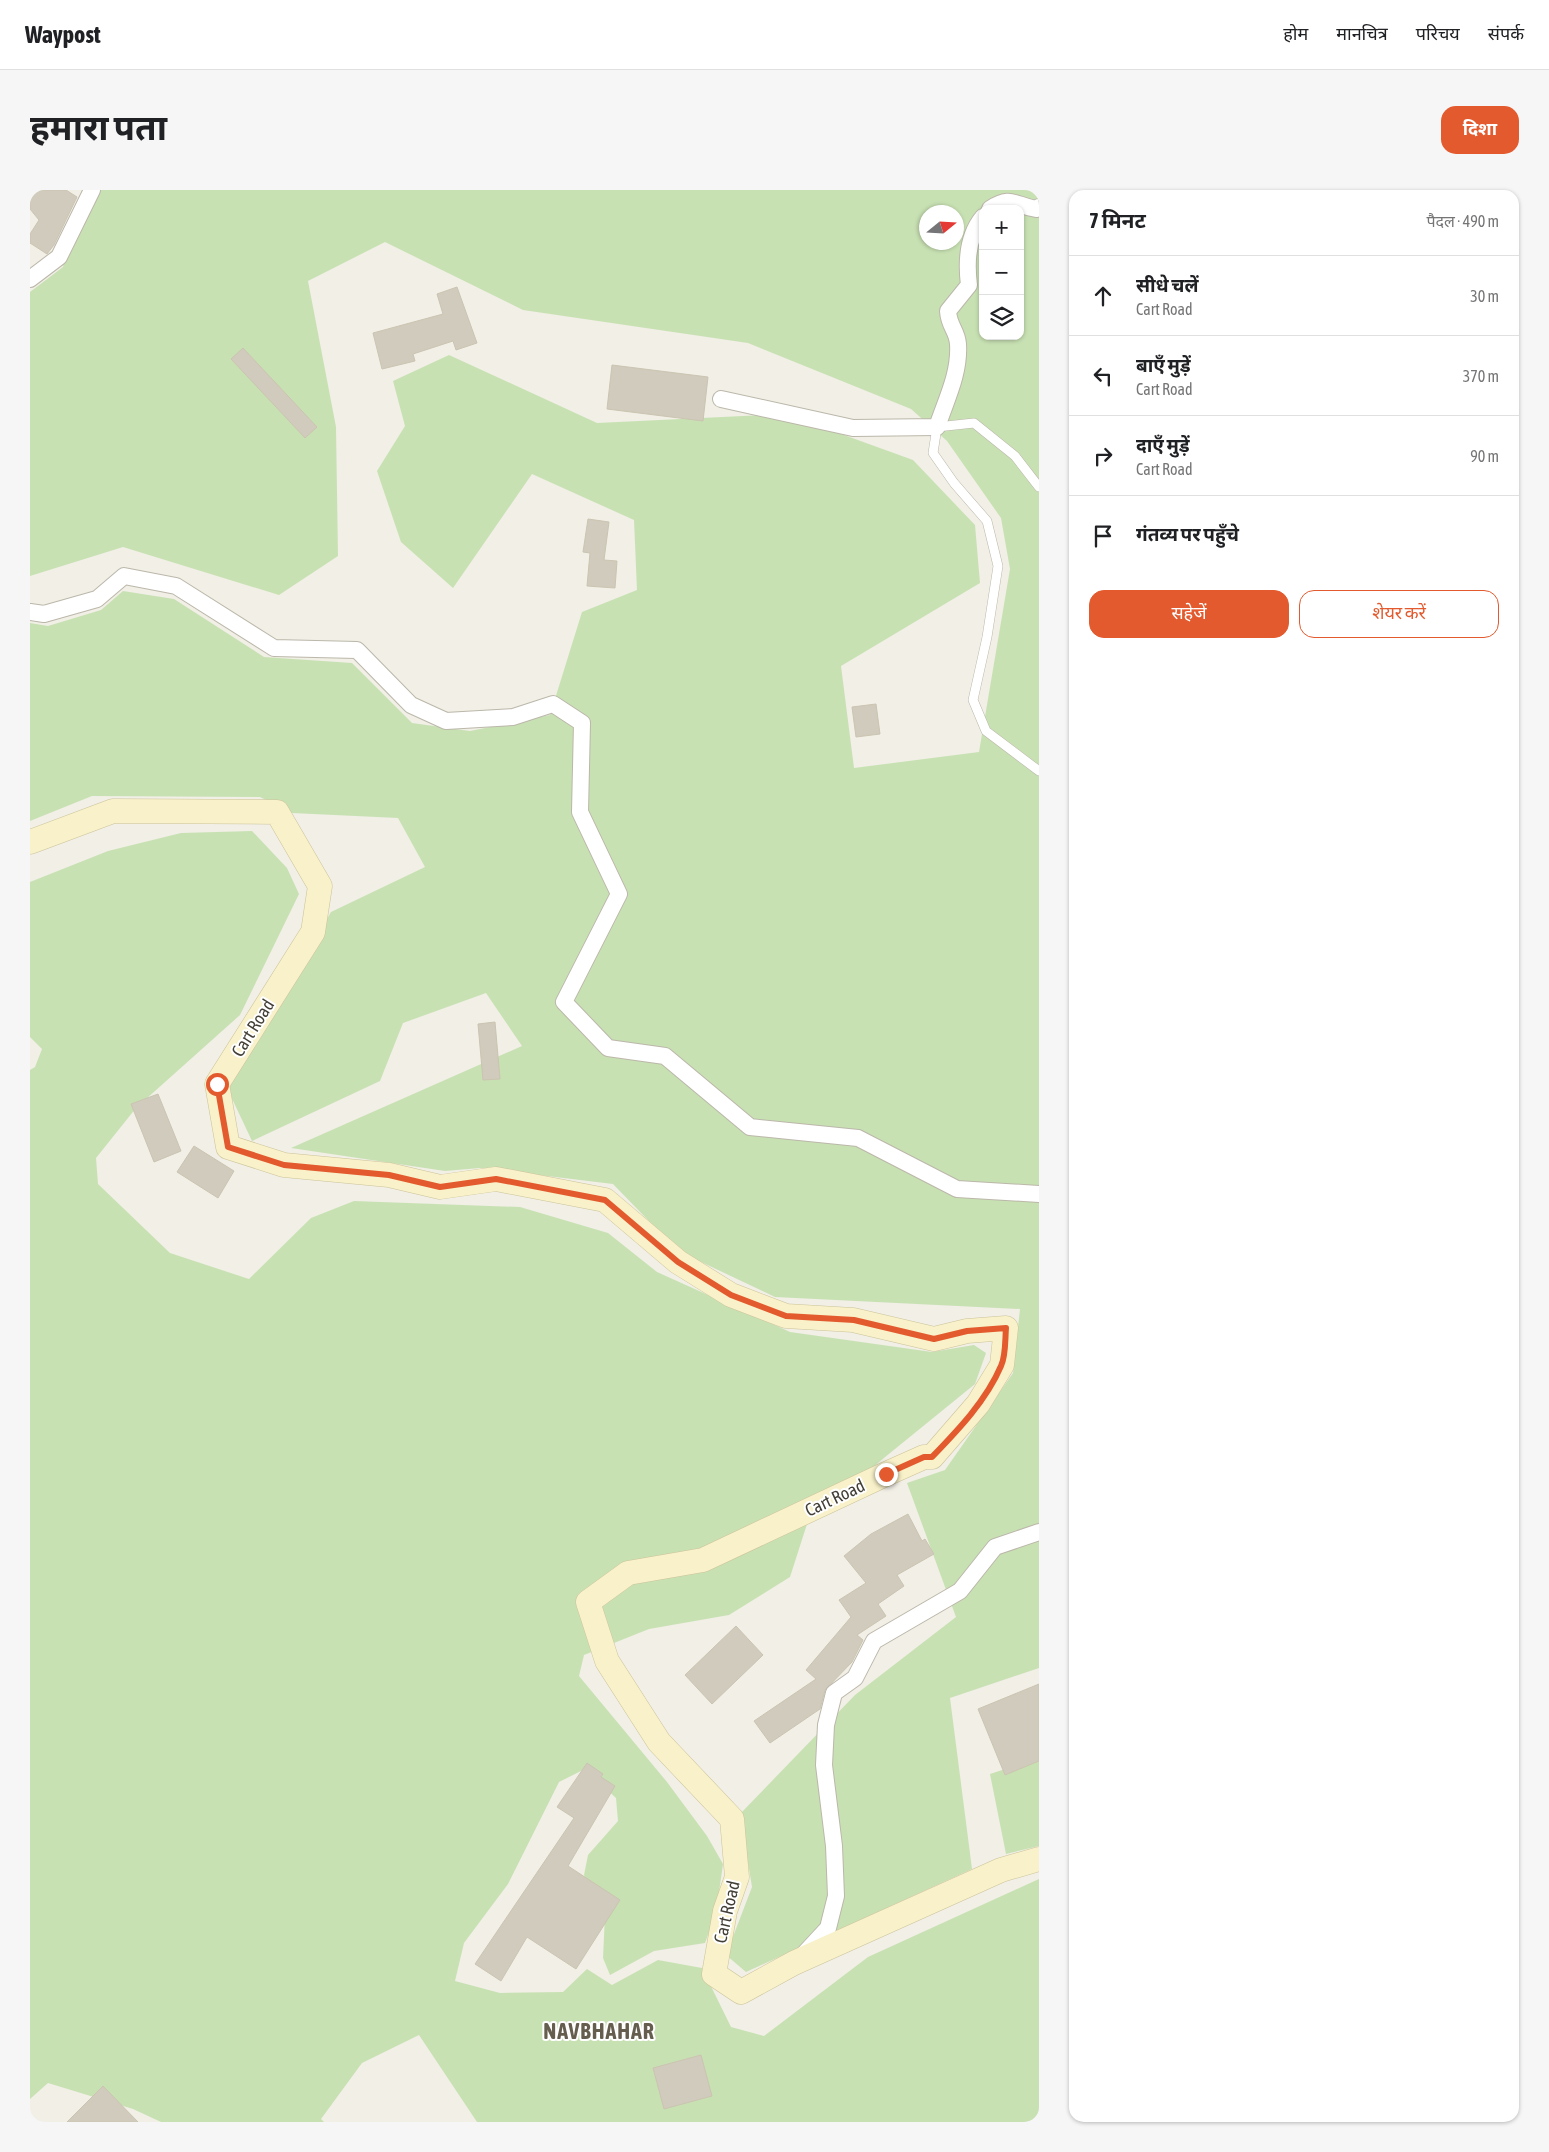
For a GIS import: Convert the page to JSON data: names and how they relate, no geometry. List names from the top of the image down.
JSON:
{
  "streets": {
    "main road": ["Cart Road"]
  },
  "districts": ["NAVBHAHAR"],
  "north": "right",
  "page": {
    "header": "Waypost",
    "nav": [
      "होम",
      "मानचित्र",
      "परिचय",
      "संपर्क"
    ],
    "buttons": [
      "दिशा",
      ["सहेजें", "शेयर करें"]
    ],
    "title": "हमारा पता",
    "heading": ["7 मिनट", "पैदल · 490 m"],
    "map_buttons": ["+", "−"],
    "list": [
      ["सीधे चलें", "Cart Road", "30 m"],
      ["बाएँ मुड़ें", "Cart Road", "370 m"],
      ["दाएँ मुड़ें", "Cart Road", "90 m"],
      "गंतव्य पर पहुँचे"
    ]
  }
}
